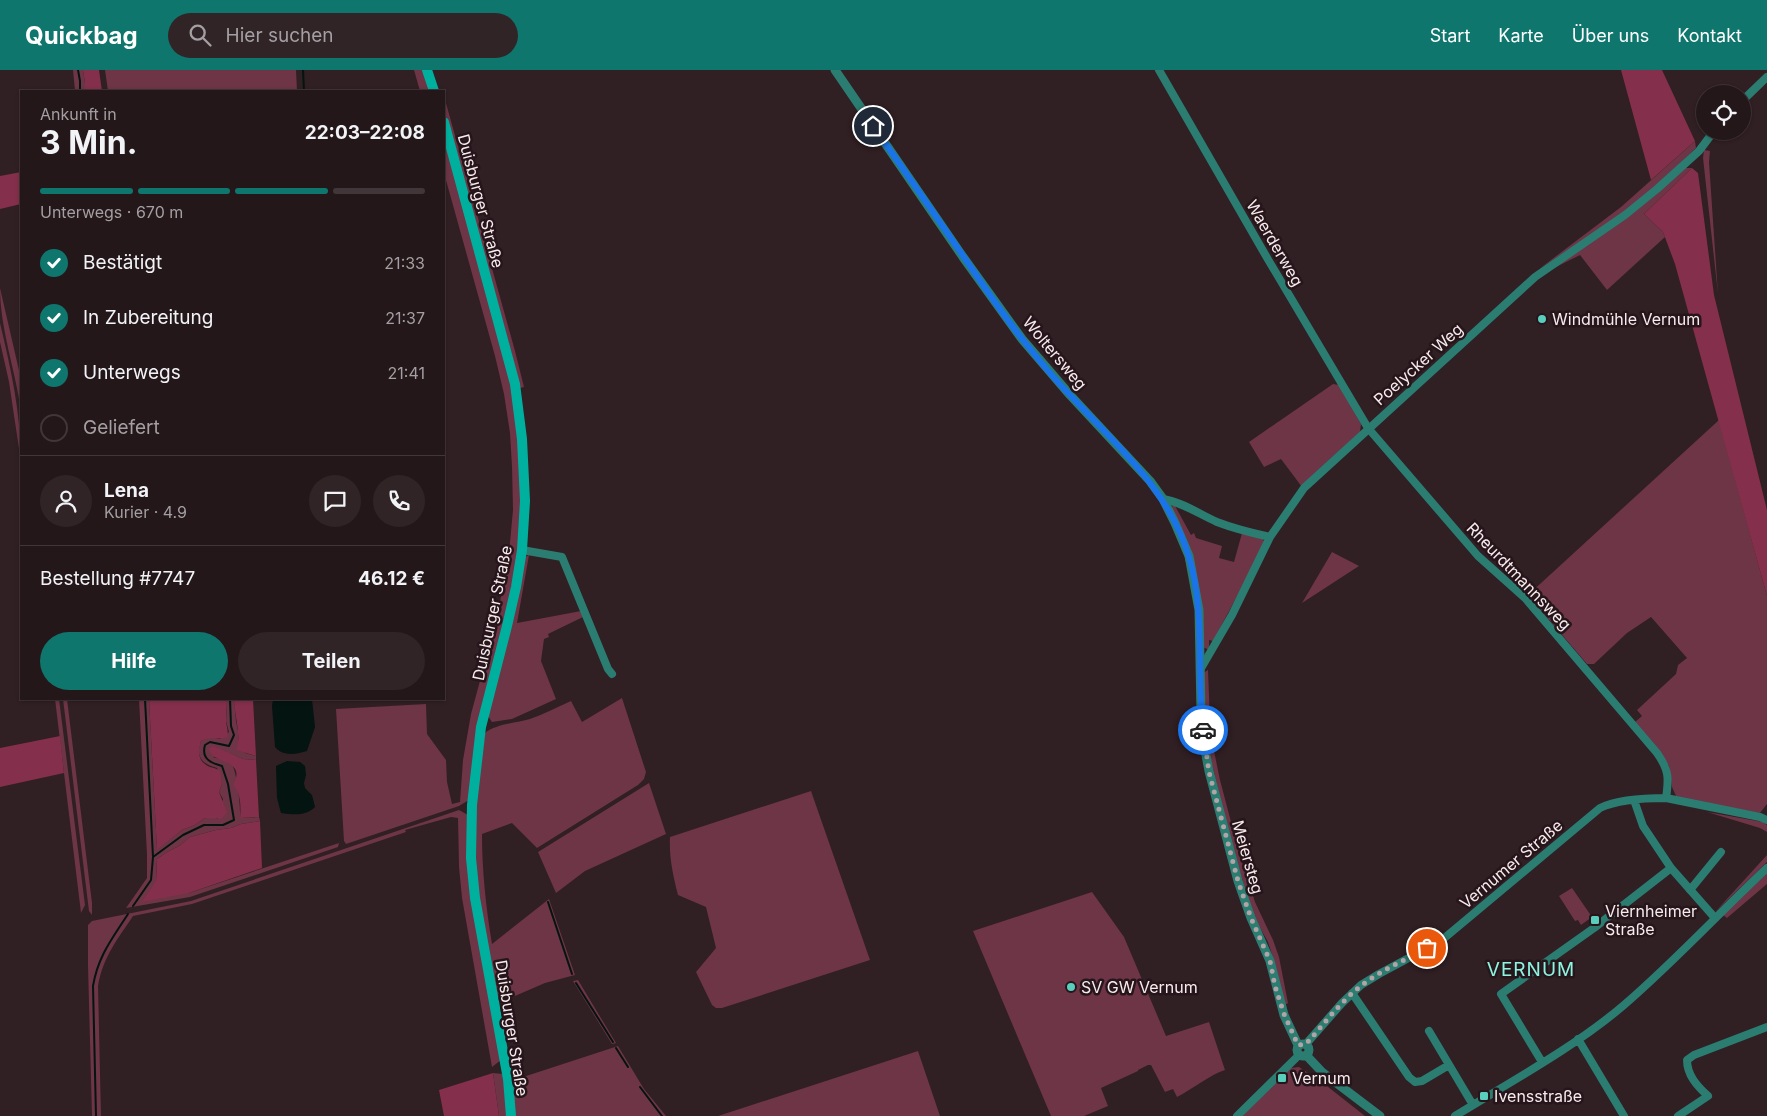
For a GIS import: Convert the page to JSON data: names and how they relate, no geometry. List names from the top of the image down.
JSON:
{
  "streets": {
    "main road": ["Duisburger Straße"],
    "street": [
      "Waerderweg",
      "Woltersweg",
      "Poelycker Weg",
      "Rheurdtmannsweg",
      "Meiersteg",
      "Vernumer Straße"
    ]
  },
  "crossings": [
    ["Waerderweg", "Poelycker Weg"],
    ["Waerderweg", "Rheurdtmannsweg"],
    ["Woltersweg", "Poelycker Weg"],
    ["Woltersweg", "Meiersteg"],
    ["Poelycker Weg", "Rheurdtmannsweg"],
    ["Poelycker Weg", "Meiersteg"],
    ["Rheurdtmannsweg", "Vernumer Straße"],
    ["Meiersteg", "Vernumer Straße"]
  ],
  "districts": ["VERNUM"],
  "places": {
    "other": ["Windmühle Vernum", "SV GW Vernum"],
    "transit": ["Viernheimer Straße", "Vernum", "Ivensstraße"]
  },
  "page": {
    "header": "Quickbag",
    "search": "Hier suchen",
    "nav": [
      "Start",
      "Karte",
      "Über uns",
      "Kontakt"
    ],
    "heading": ["3 Min.", "Ankunft in", "22:03–22:08"],
    "panel": [
      "Lena",
      "Kurier · 4.9",
      "Bestellung #7747",
      "46.12 €"
    ],
    "bar": "Unterwegs · 670 m",
    "list": [
      ["Bestätigt", "21:33"],
      ["In Zubereitung", "21:37"],
      ["Unterwegs", "21:41"],
      "Geliefert"
    ],
    "buttons": ["Hilfe", "Teilen"]
  }
}
